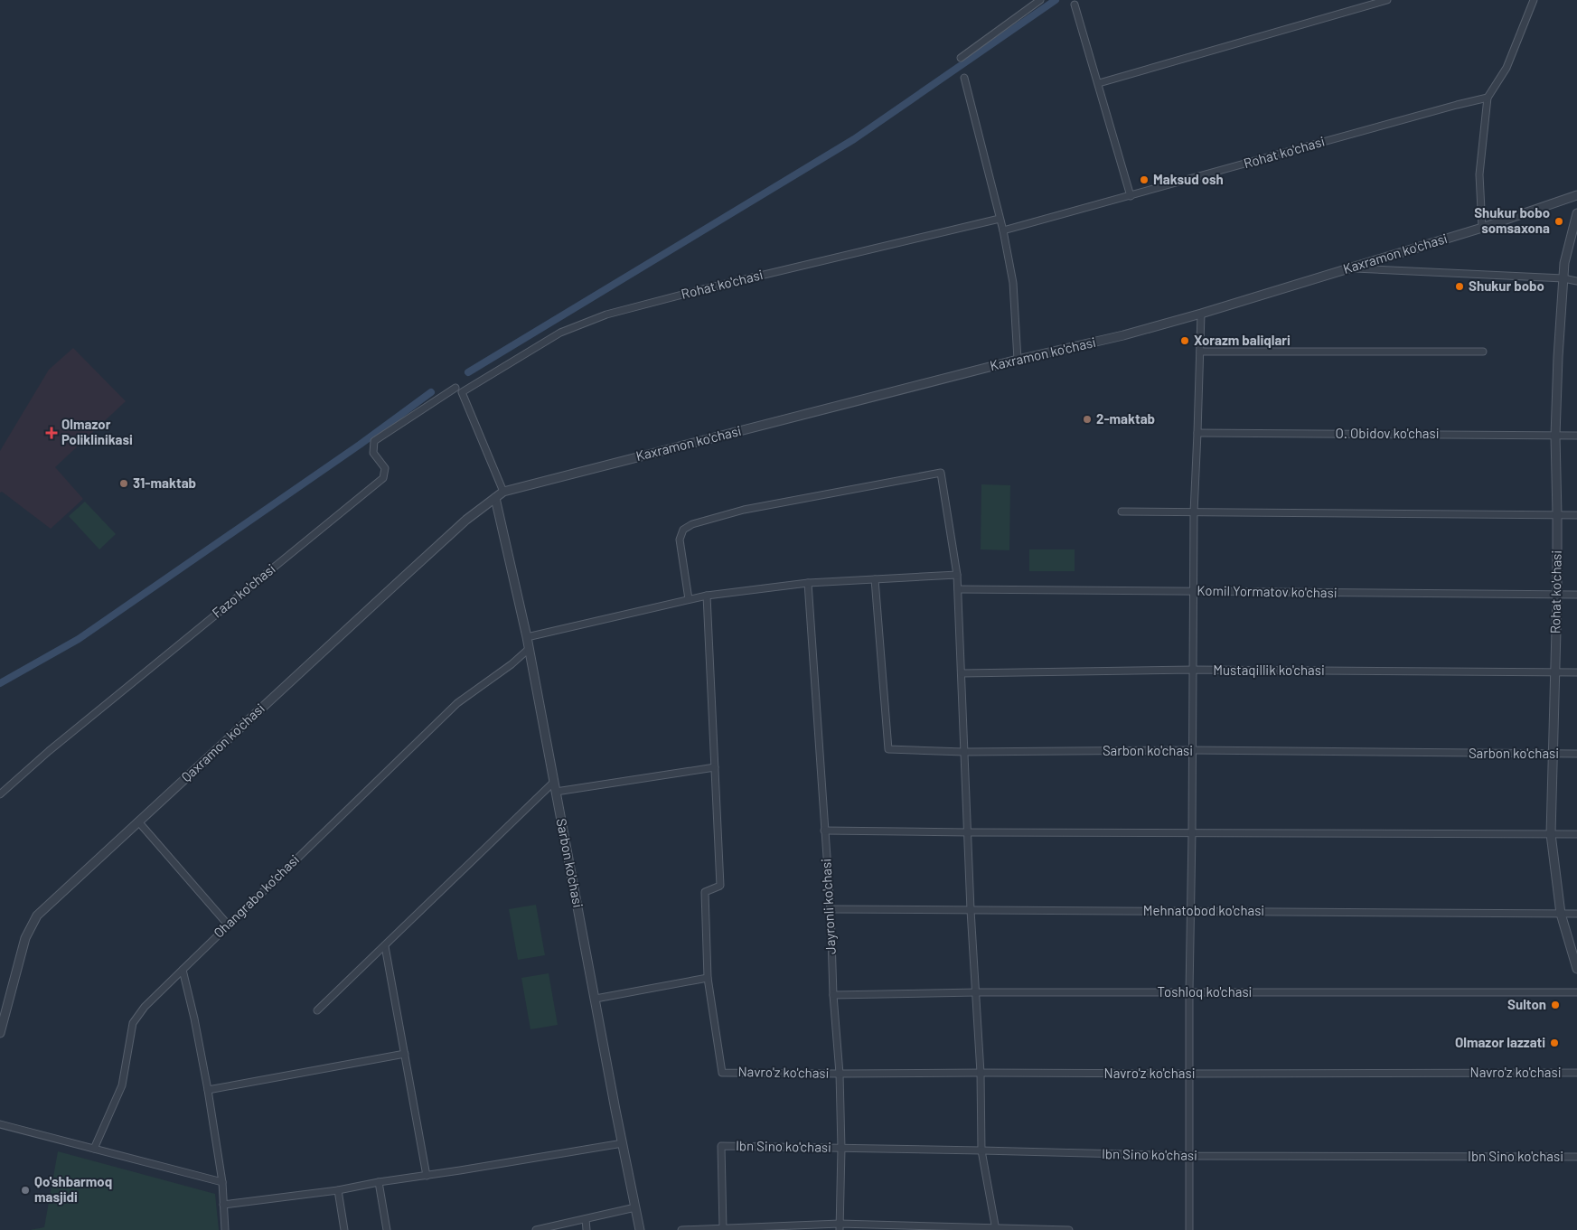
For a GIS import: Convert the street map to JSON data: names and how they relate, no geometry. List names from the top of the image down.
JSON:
{
  "streets": {
    "street": [
      "Rohat ko'chasi",
      "Kaxramon ko'chasi",
      "O. Obidov ko'chasi",
      "Fazo ko'chasi",
      "Komil Yormatov ko'chasi",
      "Mustaqillik ko'chasi",
      "Qaxramon ko'chasi",
      "Sarbon ko'chasi",
      "Ohangrabo ko'chasi",
      "Jayronli ko'chasi",
      "Mehnatobod ko'chasi",
      "Toshloq ko'chasi",
      "Navro'z ko'chasi",
      "Ibn Sino ko'chasi"
    ]
  },
  "crossings": [
    ["Rohat ko'chasi", "Kaxramon ko'chasi"],
    ["Rohat ko'chasi", "O. Obidov ko'chasi"],
    ["Rohat ko'chasi", "Komil Yormatov ko'chasi"],
    ["Rohat ko'chasi", "Mustaqillik ko'chasi"],
    ["Rohat ko'chasi", "Qaxramon ko'chasi"],
    ["Rohat ko'chasi", "Sarbon ko'chasi"],
    ["Rohat ko'chasi", "Mehnatobod ko'chasi"],
    ["Kaxramon ko'chasi", "Qaxramon ko'chasi"],
    ["Qaxramon ko'chasi", "Sarbon ko'chasi"],
    ["Sarbon ko'chasi", "Ohangrabo ko'chasi"],
    ["Jayronli ko'chasi", "Mehnatobod ko'chasi"],
    ["Jayronli ko'chasi", "Toshloq ko'chasi"],
    ["Jayronli ko'chasi", "Navro'z ko'chasi"],
    ["Jayronli ko'chasi", "Ibn Sino ko'chasi"]
  ],
  "places": {
    "other": [
      "Maksud osh",
      "Shukur bobo somsaxona",
      "Shukur bobo",
      "Xorazm baliqlari",
      "2-maktab",
      "31-maktab",
      "Sulton",
      "Olmazor lazzati",
      "Qo'shbarmoq masjidi"
    ],
    "health": ["Olmazor Poliklinikasi"]
  }
}
